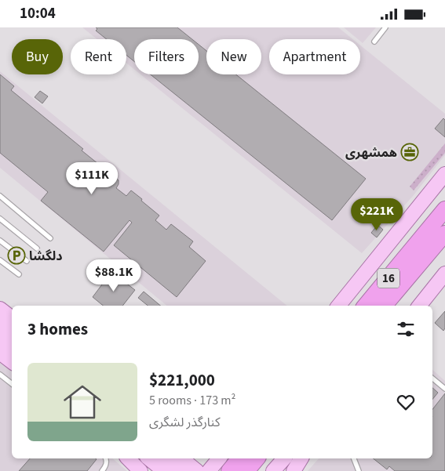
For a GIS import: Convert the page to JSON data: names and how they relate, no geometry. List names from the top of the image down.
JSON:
{
  "streets": {
    "highway": ["16"]
  },
  "places": {
    "office": ["همشهری"],
    "parking": ["دلگشا"]
  },
  "page": {
    "status": "10:04",
    "chip": [
      "Buy",
      "Rent",
      "Filters",
      "New",
      "Apartment"
    ],
    "price": ["$111K", "$221K", "$88.1K"],
    "heading": "3 homes",
    "list": [
      {
        "name": "$221,000",
        "note": "5 rooms · 173 m² · کنارگذر لشگری"
      }
    ]
  }
}
